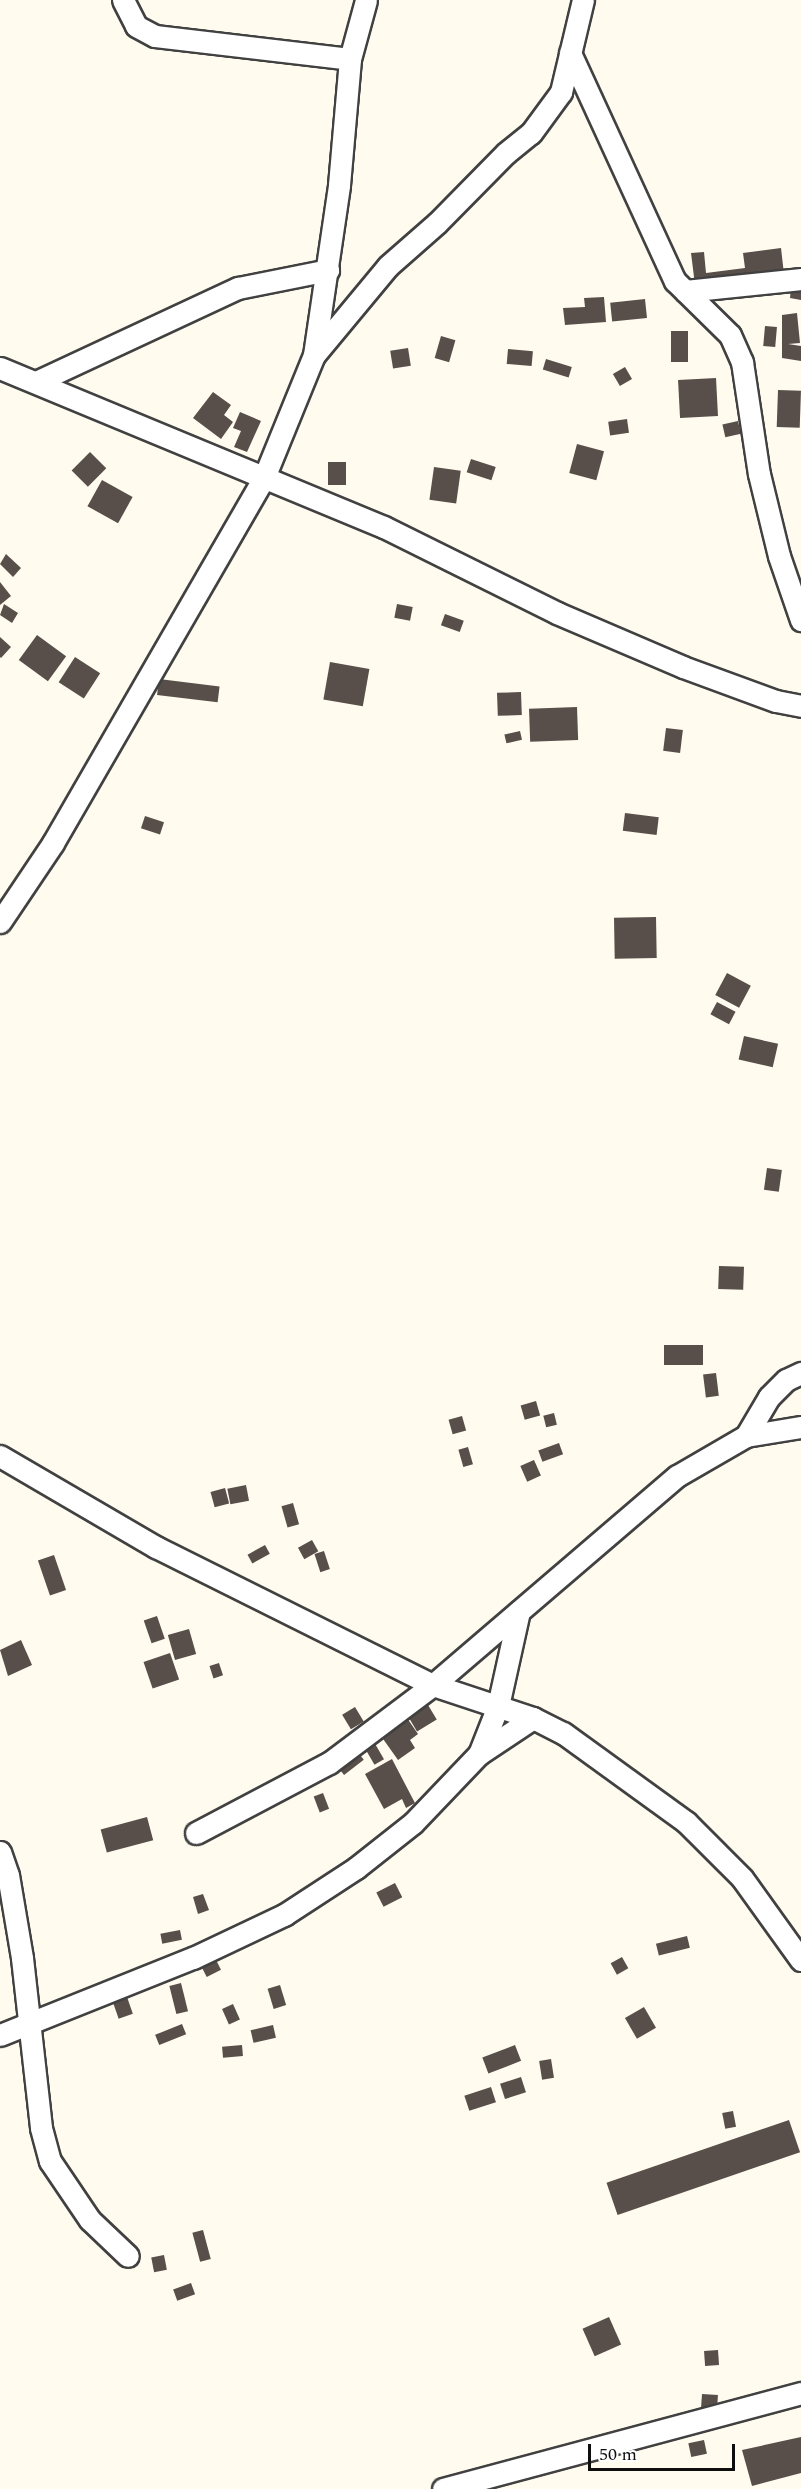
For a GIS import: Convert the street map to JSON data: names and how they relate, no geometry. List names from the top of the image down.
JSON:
{
  "scale_bar": "50 m"
}
